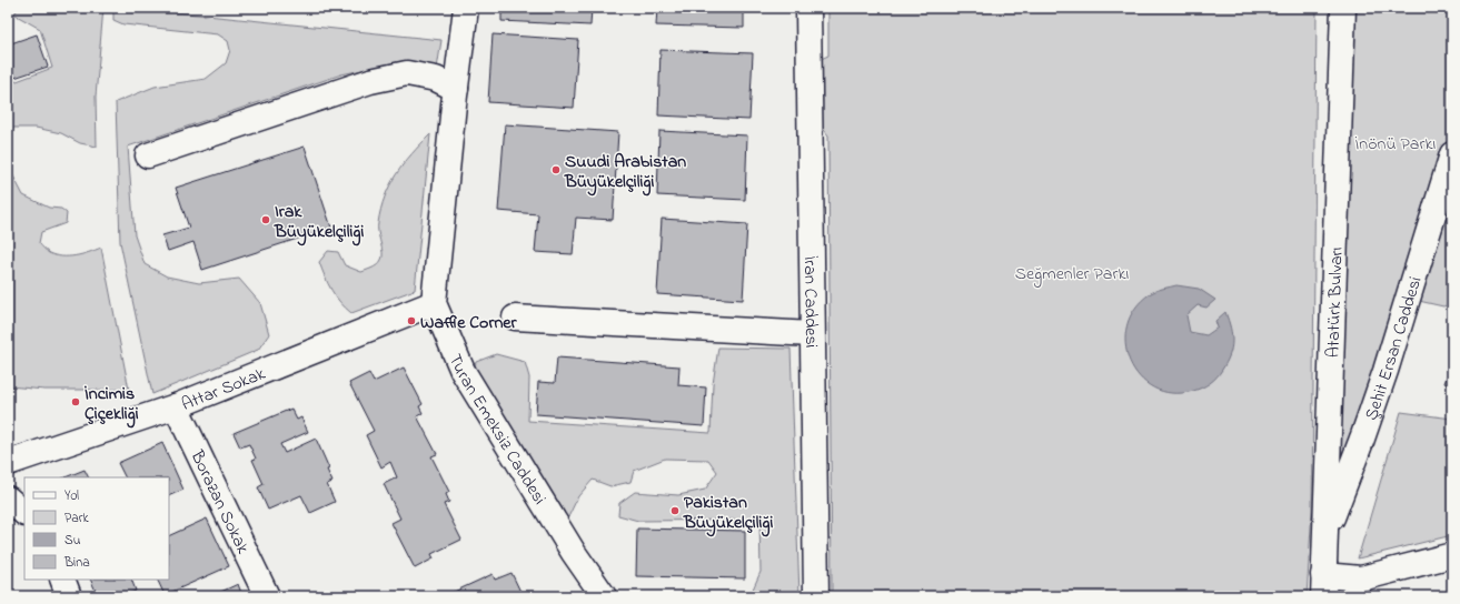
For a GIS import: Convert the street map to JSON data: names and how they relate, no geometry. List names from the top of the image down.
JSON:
{
  "streets": {
    "main road": [
      "İran Caddesi",
      "Atatürk Bulvarı",
      "Şehit Ersan Caddesi",
      "Attar Sokak",
      "Turan Emeksiz Caddesi",
      "Borazan Sokak"
    ]
  },
  "crossings": [
    ["Atatürk Bulvarı", "Şehit Ersan Caddesi"],
    ["Attar Sokak", "Turan Emeksiz Caddesi"],
    ["Attar Sokak", "Borazan Sokak"]
  ],
  "parks": ["İnönü Parkı", "Seğmenler Parkı"],
  "places": [
    "Suudi Arabistan Büyükelçiliği",
    "Irak Büyükelçiliği",
    "Waffle Corner",
    "İncimis Çiçekliği",
    "Pakistan Büyükelçiliği"
  ],
  "legend": [
    "Yol",
    "Park",
    "Su",
    "Bina"
  ]
}
